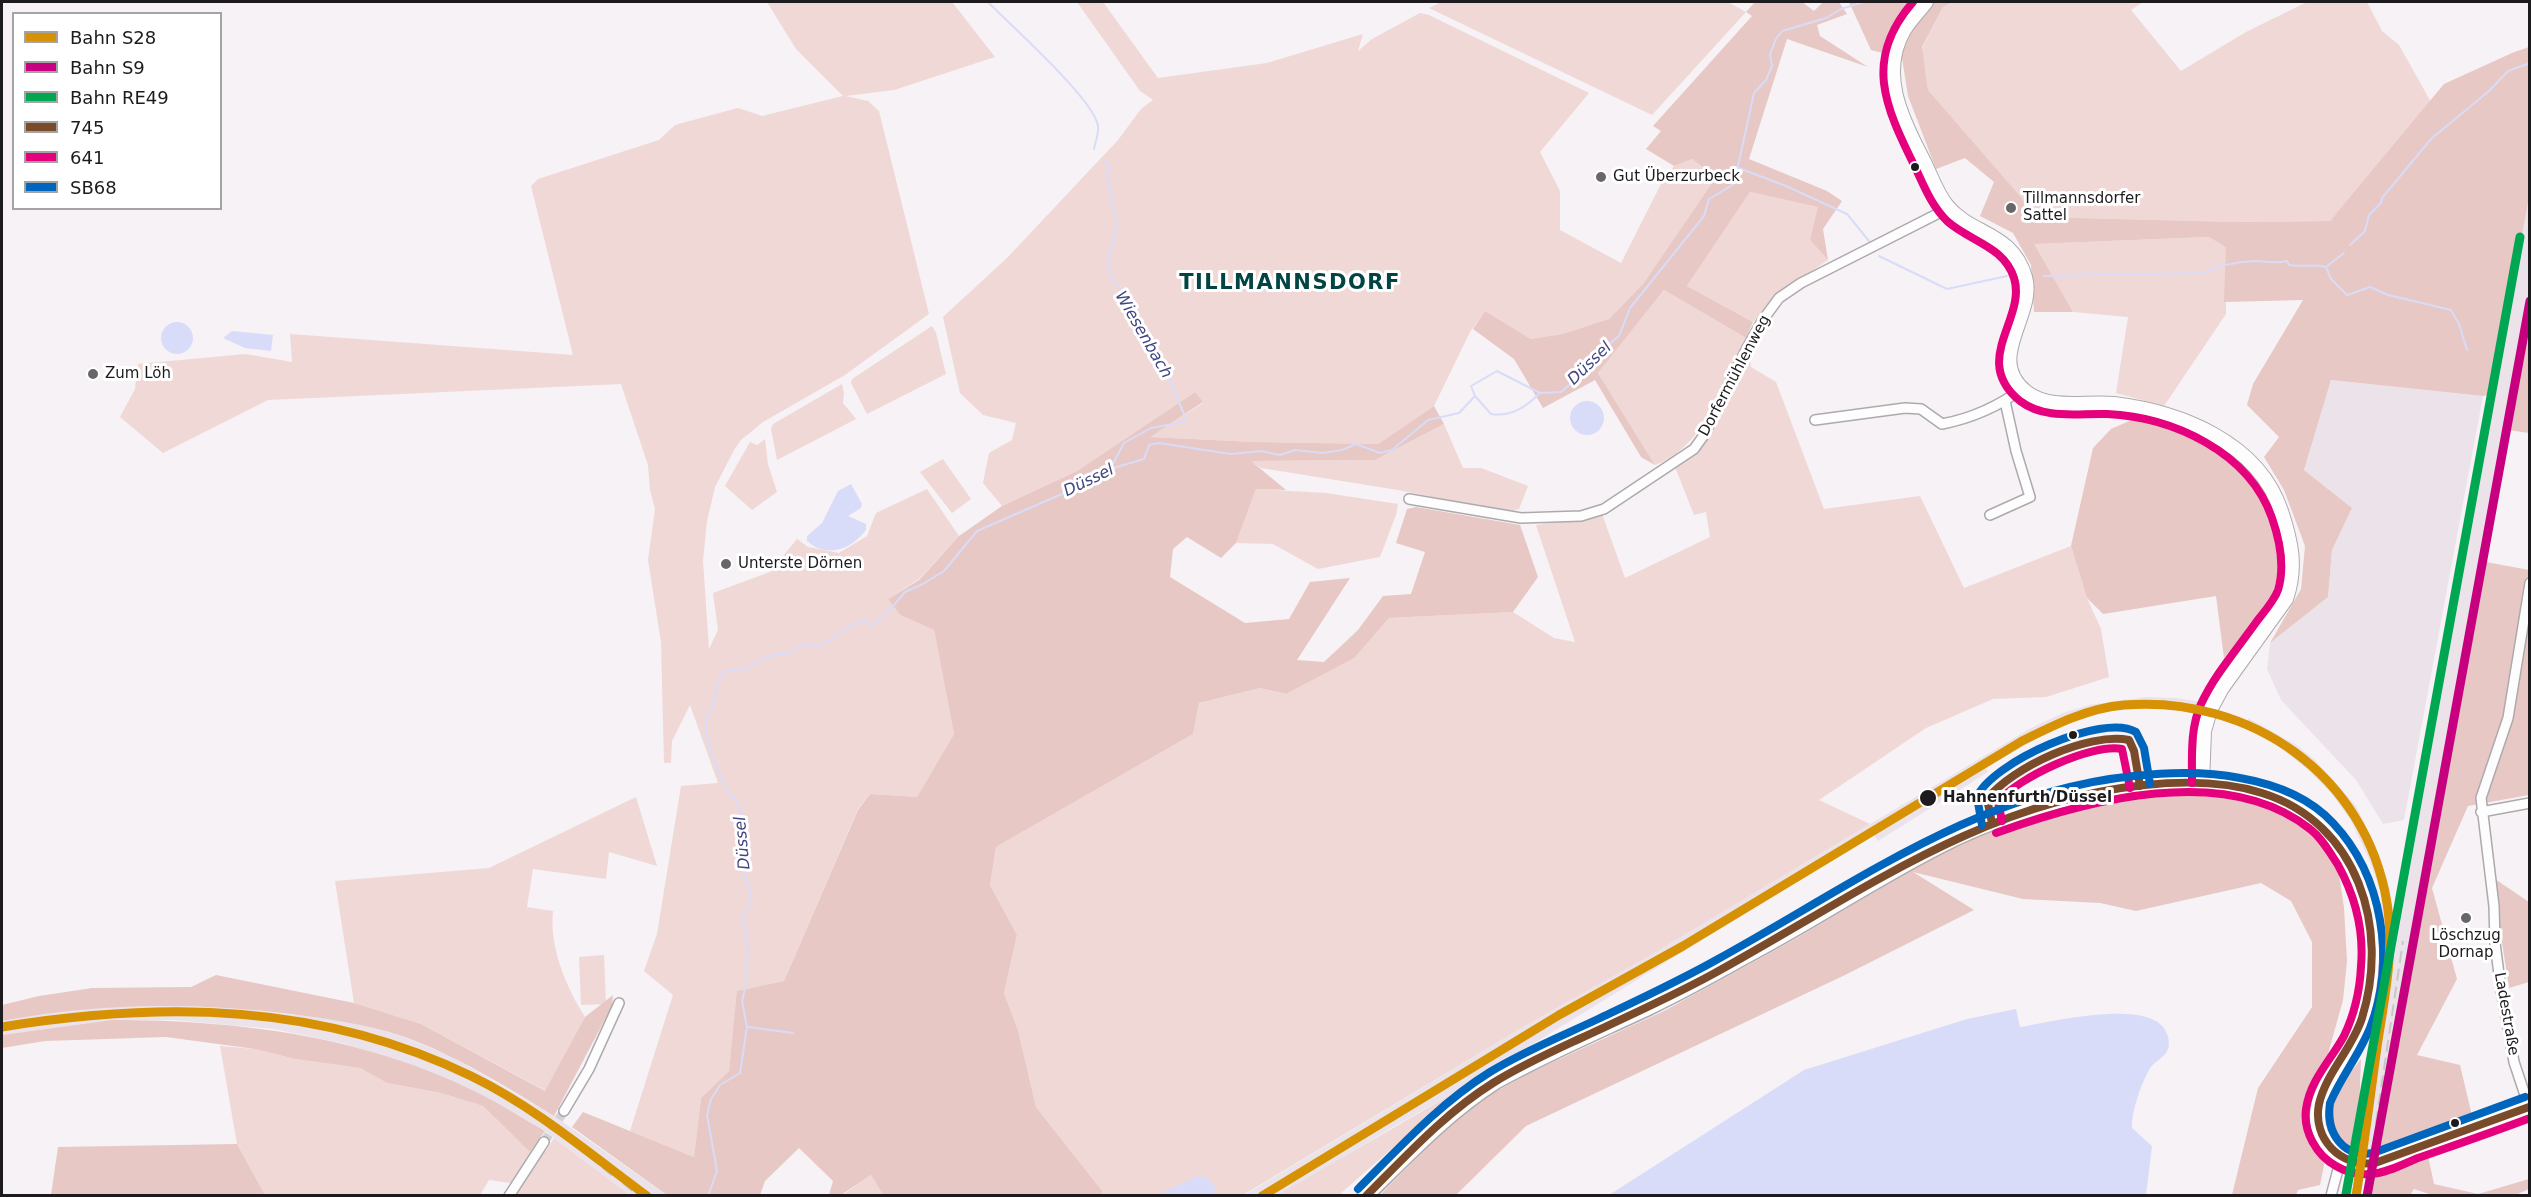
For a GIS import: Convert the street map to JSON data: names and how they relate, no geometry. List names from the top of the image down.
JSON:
{
  "streets": {
    "street": ["Dorfermühlenweg", "Ladestraße"]
  },
  "districts": ["TILLMANNSDORF"],
  "water": ["Wiesenbach", "Düssel"],
  "places": [
    "Gut Überzurbeck",
    "Tillmannsdorfer Sattel",
    "Zum Löh",
    "Unterste Dörnen",
    "Hahnenfurth/Düssel",
    "Löschzug Dornap"
  ],
  "lines": [
    "transit line 641",
    "rail line RE49",
    "rail line S9",
    "rail line S28",
    "transit line SB68",
    "transit line 745"
  ],
  "legend": [
    "Bahn S28",
    "Bahn S9",
    "Bahn RE49",
    "745",
    "641",
    "SB68"
  ]
}
